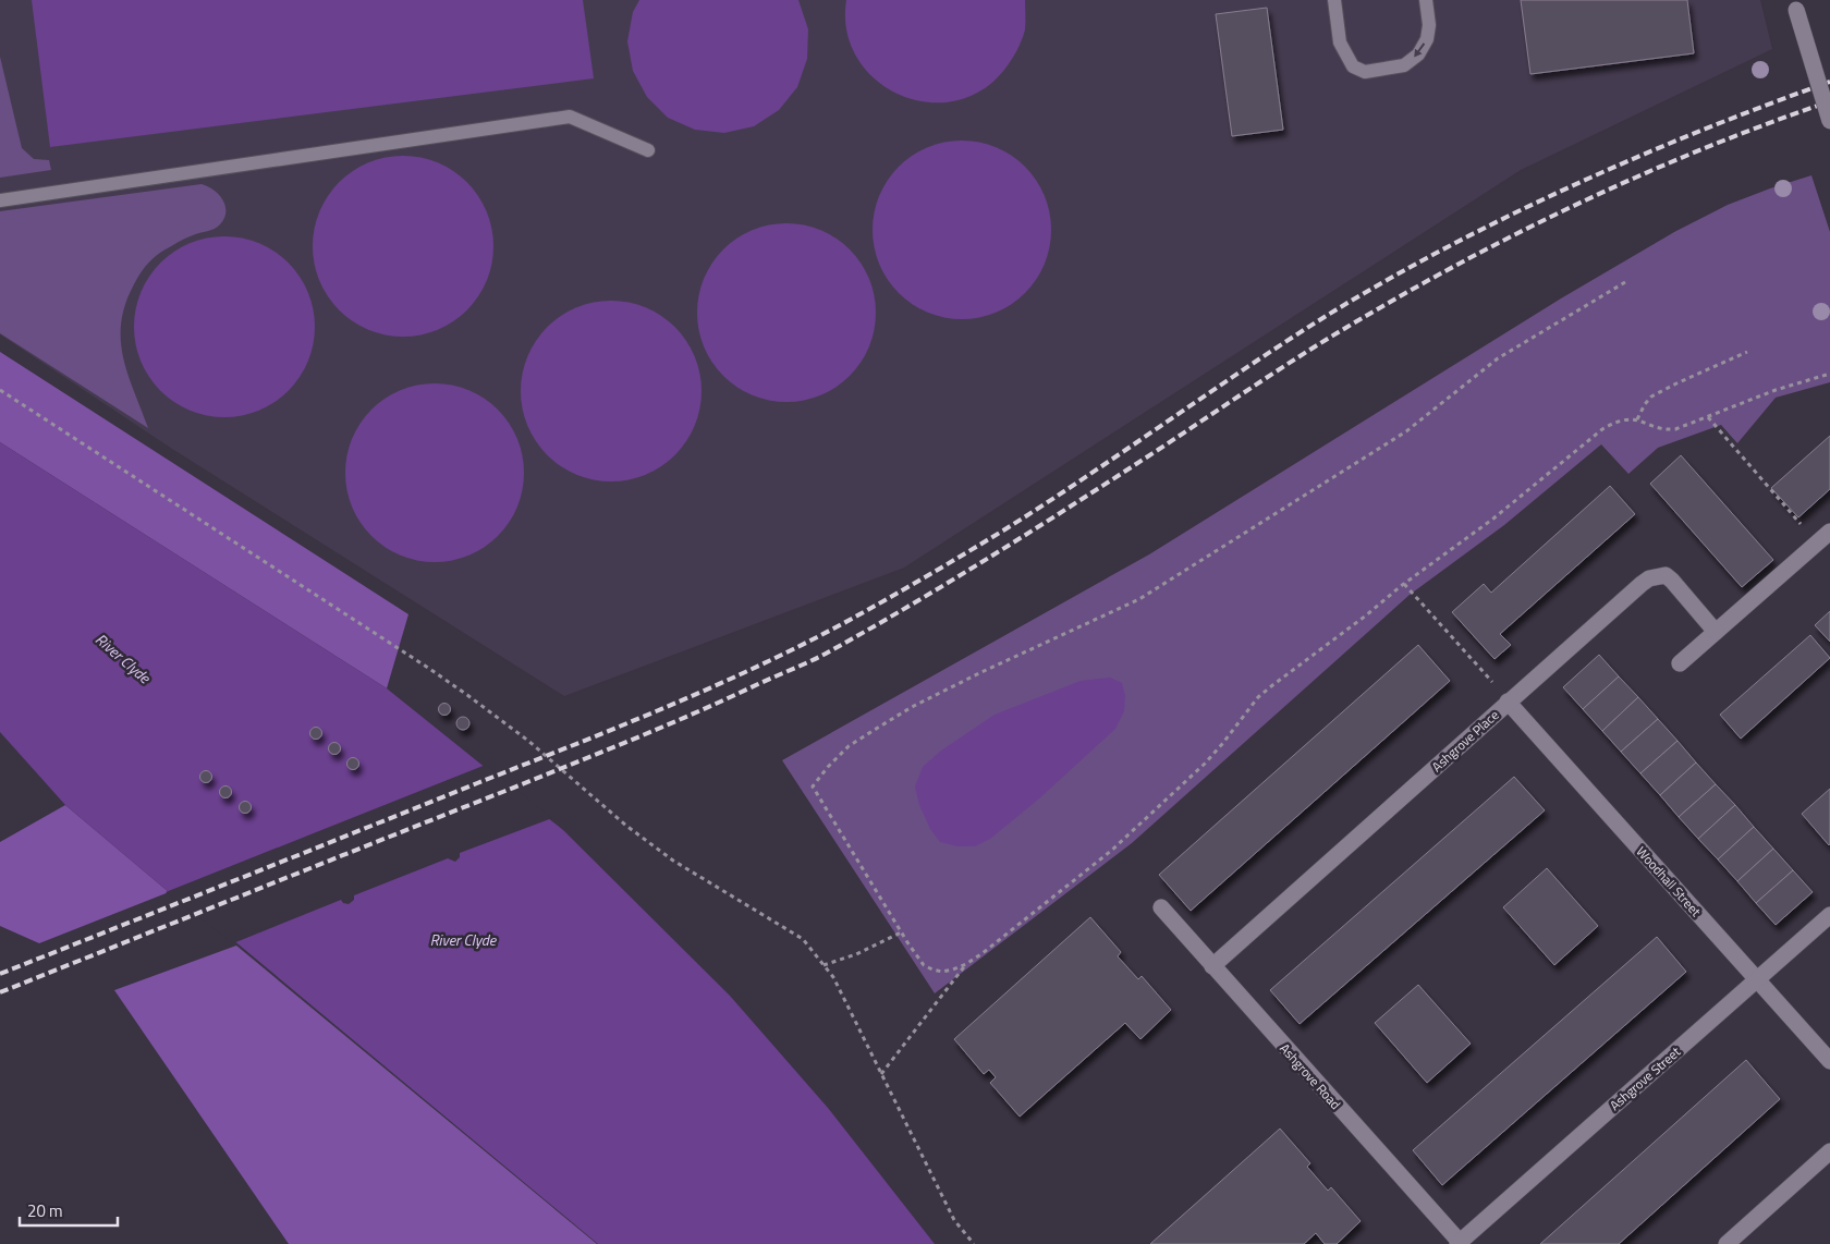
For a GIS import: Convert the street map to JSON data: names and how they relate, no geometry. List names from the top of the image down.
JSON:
{
  "streets": {
    "street": [
      "Ashgrove Place",
      "Woodhall Street",
      "Ashgrove Road",
      "Ashgrove Street"
    ]
  },
  "crossings": [
    ["Ashgrove Place", "Woodhall Street"],
    ["Ashgrove Place", "Ashgrove Road"],
    ["Woodhall Street", "Ashgrove Street"],
    ["Ashgrove Road", "Ashgrove Street"]
  ],
  "water": ["River Clyde"],
  "scale_bar": "20 m"
}
